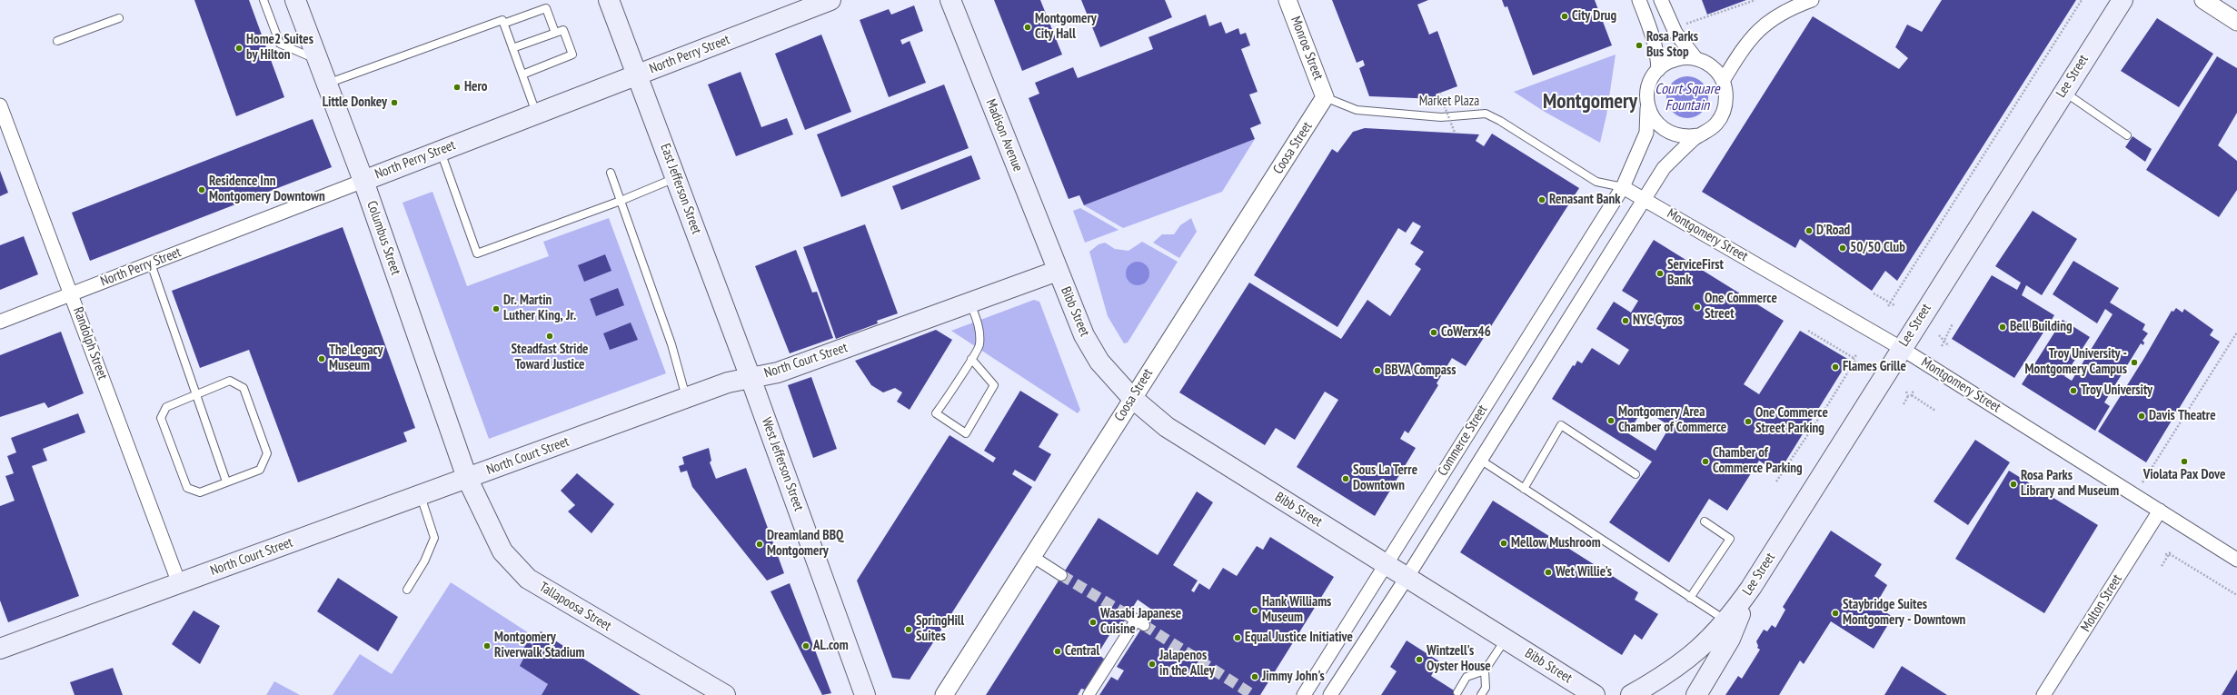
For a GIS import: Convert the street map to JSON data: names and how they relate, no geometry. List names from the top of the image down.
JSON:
{
  "streets": {
    "main road": [
      "North Perry Street",
      "Lee Street",
      "Madison Avenue",
      "East Jefferson Street",
      "Columbus Street",
      "Bibb Street",
      "North Court Street",
      "West Jefferson Street",
      "Tallapoosa Street"
    ],
    "street": [
      "Monroe Street",
      "Coosa Street",
      "Montgomery Street",
      "Randolph Street",
      "Commerce Street",
      "Molton Street"
    ],
    "lane": ["Market Plaza"]
  },
  "crossings": [
    ["Monroe Street", "Market Plaza"],
    ["Monroe Street", "Coosa Street"],
    ["North Perry Street", "East Jefferson Street"],
    ["North Perry Street", "Columbus Street"],
    ["North Perry Street", "Randolph Street"],
    ["Lee Street", "Montgomery Street"],
    ["Market Plaza", "Coosa Street"],
    ["Market Plaza", "Montgomery Street"],
    ["Market Plaza", "Commerce Street"],
    ["Madison Avenue", "Bibb Street"],
    ["Madison Avenue", "North Court Street"],
    ["Coosa Street", "Bibb Street"],
    ["East Jefferson Street", "North Court Street"],
    ["East Jefferson Street", "West Jefferson Street"],
    ["Montgomery Street", "Commerce Street"],
    ["Montgomery Street", "Molton Street"],
    ["Columbus Street", "North Court Street"],
    ["Columbus Street", "Tallapoosa Street"],
    ["Bibb Street", "North Court Street"],
    ["Bibb Street", "Commerce Street"],
    ["Randolph Street", "North Court Street"],
    ["North Court Street", "West Jefferson Street"],
    ["North Court Street", "Tallapoosa Street"]
  ],
  "districts": ["Montgomery"],
  "water": ["Court Square Fountain"],
  "places": [
    "City Drug",
    "Montgomery City Hall",
    "Rosa Parks Bus Stop",
    "Home2 Suites by Hilton",
    "Hero",
    "Little Donkey",
    "Residence Inn Montgomery Downtown",
    "Renasant Bank",
    "D'Road",
    "50/50 Club",
    "ServiceFirst Bank",
    "One Commerce Street",
    "Dr. Martin Luther King, Jr.",
    "NYC Gyros",
    "Bell Building",
    "CoWerx46",
    "Steadfast Stride Toward Justice",
    "The Legacy Museum",
    "Troy University - Montgomery Campus",
    "Flames Grille",
    "BBVA Compass",
    "Troy University",
    "Davis Theatre",
    "Montgomery Area Chamber of Commerce",
    "One Commerce Street Parking",
    "Chamber of Commerce Parking",
    "Violata Pax Dove",
    "Sous La Terre Downtown",
    "Rosa Parks Library and Museum",
    "Mellow Mushroom",
    "Dreamland BBQ Montgomery",
    "Wet Willie's",
    "Hank Williams Museum",
    "Staybridge Suites Montgomery - Downtown",
    "Wasabi Japanese Cuisine",
    "SpringHill Suites",
    "Equal Justice Initiative",
    "Montgomery Riverwalk Stadium",
    "AL.com",
    "Central",
    "Wintzell's Oyster House",
    "Jalapenos in the Alley",
    "Jimmy John's"
  ]
}
